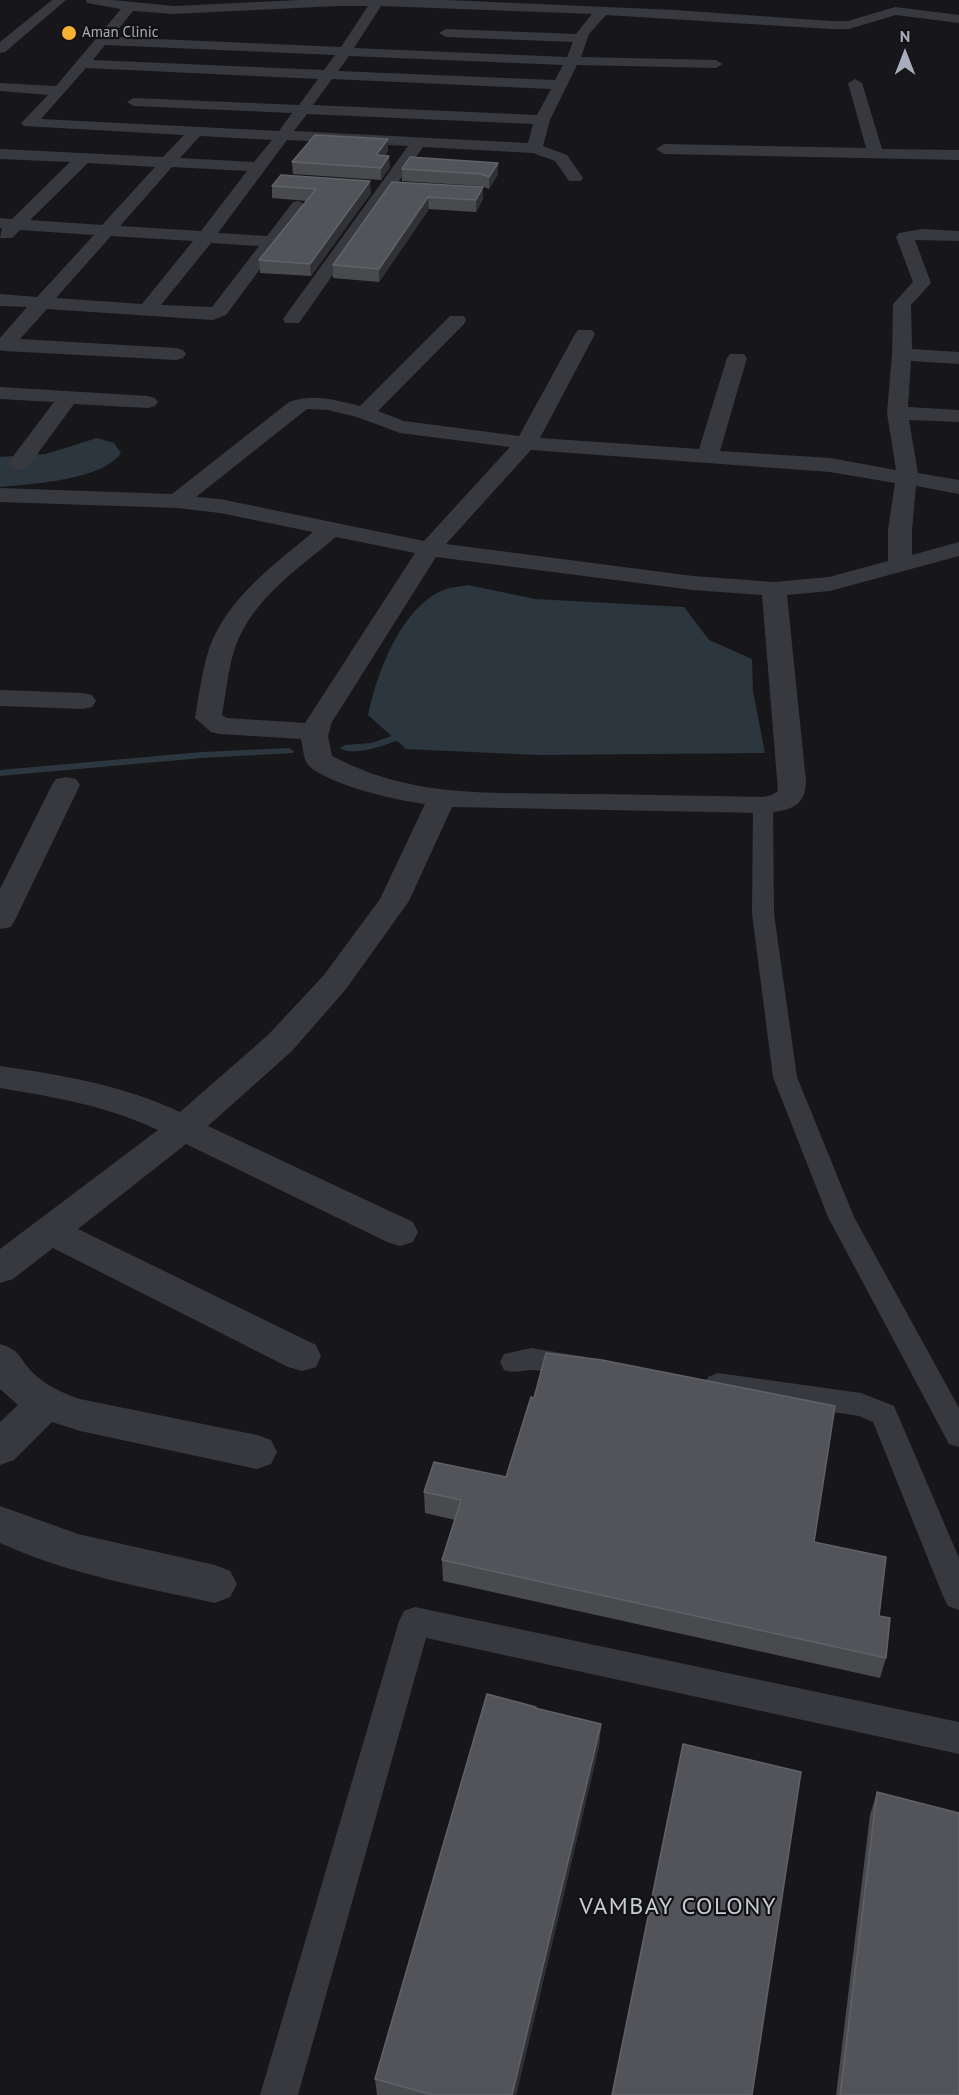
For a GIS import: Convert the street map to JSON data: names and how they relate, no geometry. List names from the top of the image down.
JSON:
{
  "districts": ["VAMBAY COLONY"],
  "places": ["Aman Clinic"],
  "north": "top"
}
